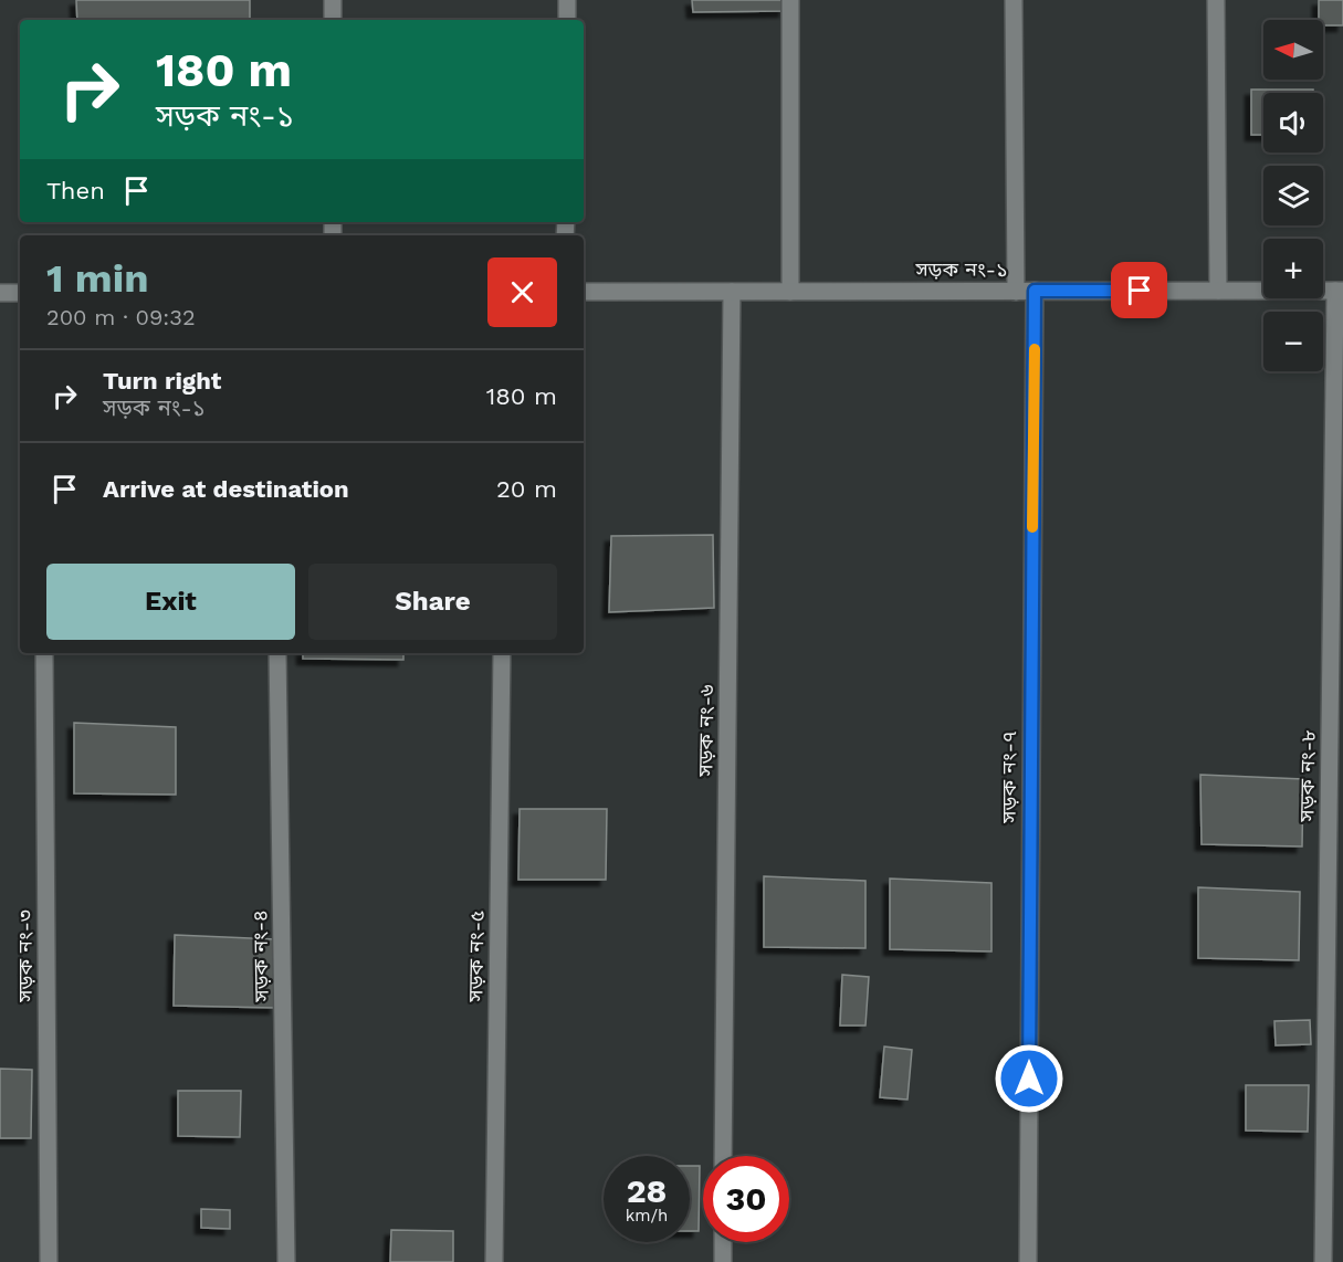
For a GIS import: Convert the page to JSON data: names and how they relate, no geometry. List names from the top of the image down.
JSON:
{
  "streets": {
    "street": [
      "সড়ক নং-১",
      "সড়ক নং-৬",
      "সড়ক নং-৮",
      "সড়ক নং-৭",
      "সড়ক নং-৩",
      "সড়ক নং-৪",
      "সড়ক নং-৫"
    ]
  },
  "crossings": [
    ["সড়ক নং-১", "সড়ক নং-৬"],
    ["সড়ক নং-১", "সড়ক নং-৮"],
    ["সড়ক নং-১", "সড়ক নং-৭"]
  ],
  "north": "left",
  "page": {
    "map_buttons": ["+", "−"],
    "turn": ["180 m", "সড়ক নং-১"],
    "then": "Then",
    "heading": ["1 min", "200 m · 09:32"],
    "list": [
      {
        "name": "Turn right",
        "note": "সড়ক নং-১",
        "value": "180 m"
      },
      {
        "name": "Arrive at destination",
        "value": "20 m"
      }
    ],
    "buttons": ["Exit", "Share"],
    "speed": "28 km/h",
    "limit": "30"
  }
}
